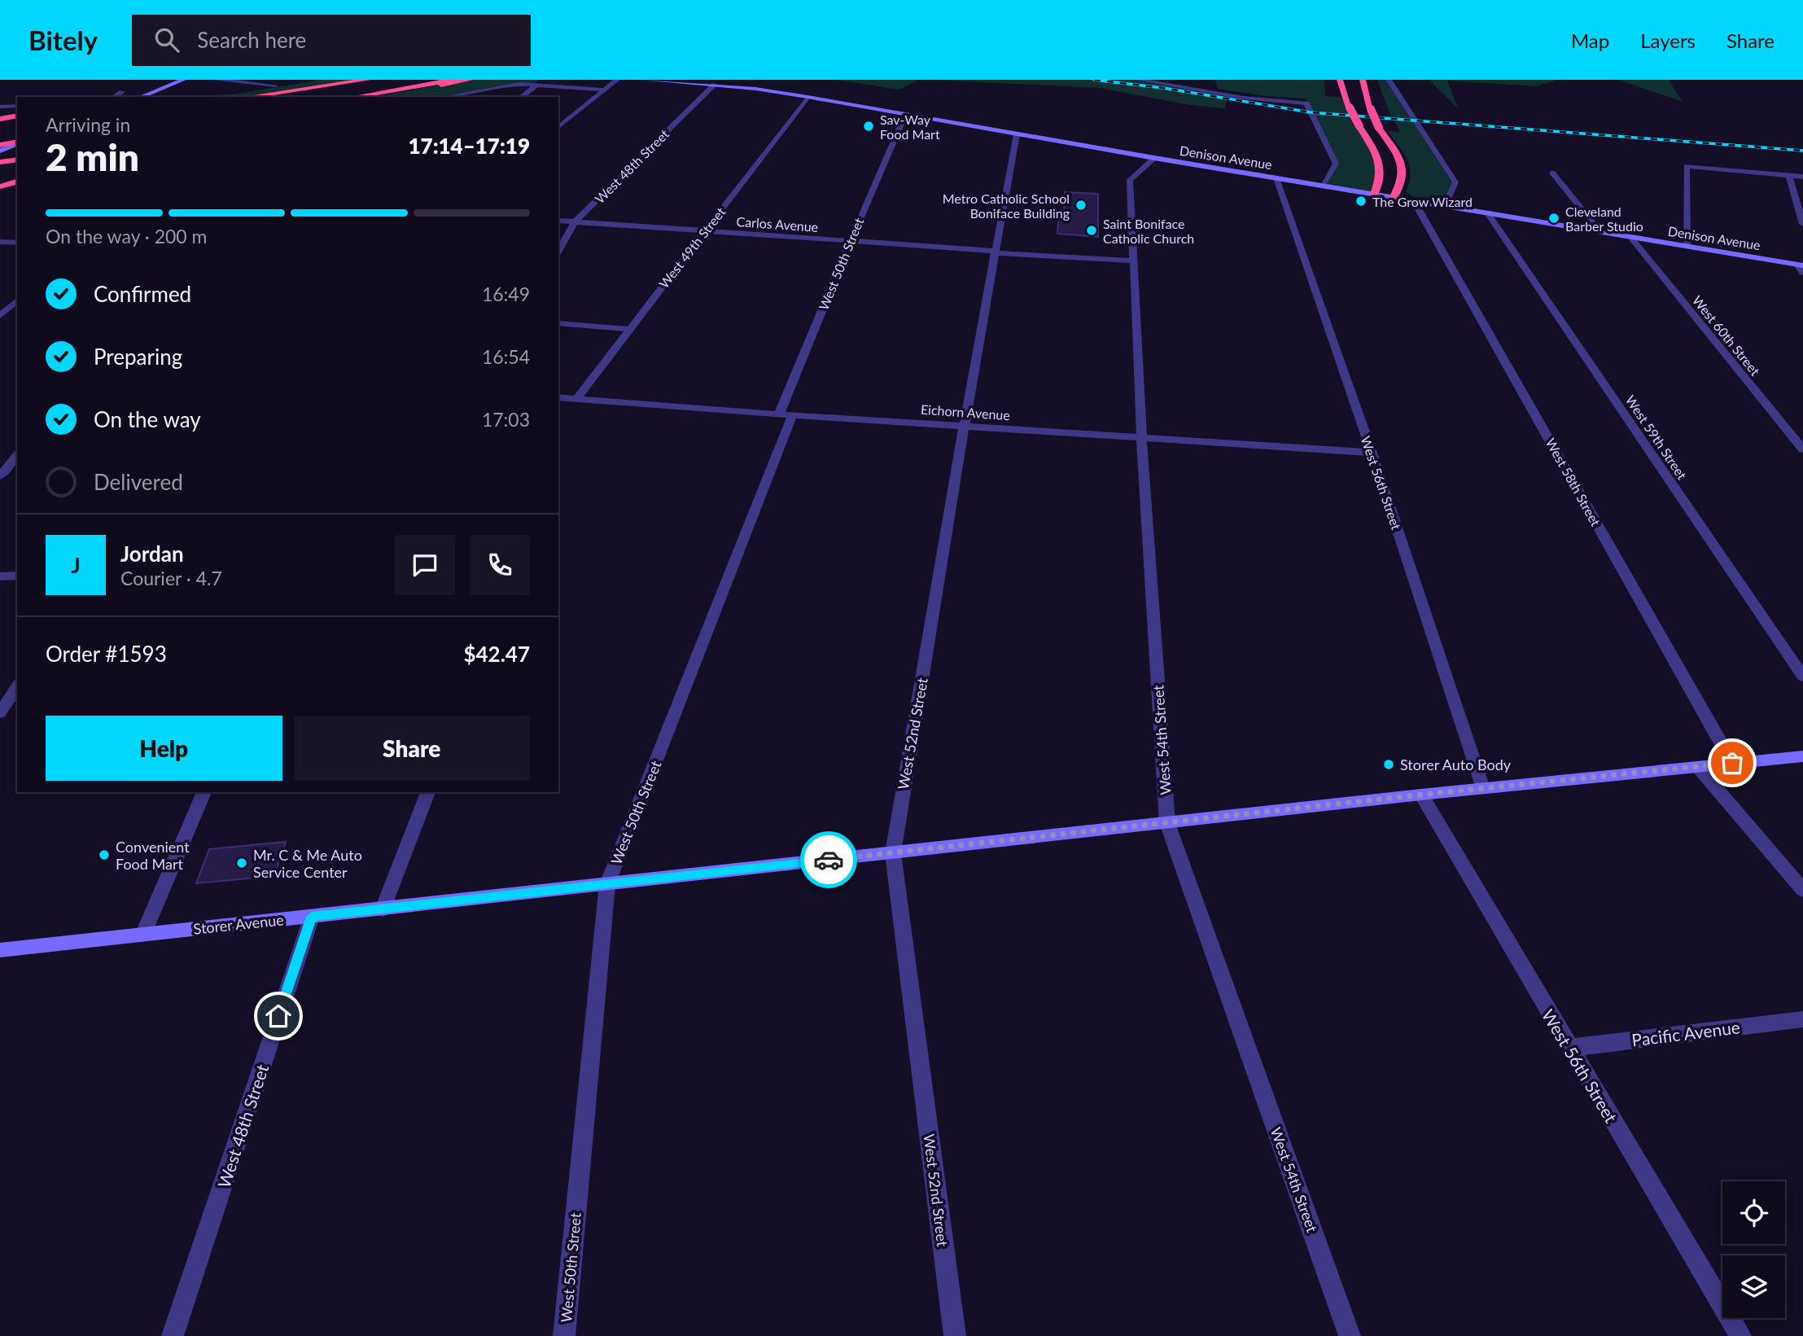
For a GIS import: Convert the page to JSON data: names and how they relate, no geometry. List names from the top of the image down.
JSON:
{
  "streets": {
    "main road": ["Denison Avenue", "Storer Avenue"],
    "street": [
      "West 48th Street",
      "Carlos Avenue",
      "West 49th Street",
      "West 50th Street",
      "West 60th Street",
      "Eichorn Avenue",
      "West 59th Street",
      "West 58th Street",
      "West 56th Street",
      "West 52nd Street",
      "West 54th Street",
      "Pacific Avenue"
    ]
  },
  "crossings": [
    ["Denison Avenue", "West 48th Street"],
    ["Denison Avenue", "West 49th Street"],
    ["Denison Avenue", "West 50th Street"],
    ["Denison Avenue", "West 60th Street"],
    ["Denison Avenue", "West 59th Street"],
    ["Denison Avenue", "West 58th Street"],
    ["Denison Avenue", "West 56th Street"],
    ["Denison Avenue", "West 52nd Street"],
    ["Denison Avenue", "West 54th Street"],
    ["West 48th Street", "Carlos Avenue"],
    ["West 48th Street", "Storer Avenue"],
    ["Carlos Avenue", "West 49th Street"],
    ["Carlos Avenue", "West 50th Street"],
    ["Carlos Avenue", "West 52nd Street"],
    ["Carlos Avenue", "West 54th Street"],
    ["West 49th Street", "Eichorn Avenue"],
    ["West 50th Street", "Eichorn Avenue"],
    ["West 50th Street", "Storer Avenue"],
    ["Eichorn Avenue", "West 56th Street"],
    ["Eichorn Avenue", "West 52nd Street"],
    ["Eichorn Avenue", "West 54th Street"],
    ["West 58th Street", "Storer Avenue"],
    ["West 56th Street", "Storer Avenue"],
    ["West 56th Street", "Pacific Avenue"],
    ["West 52nd Street", "Storer Avenue"],
    ["West 54th Street", "Storer Avenue"]
  ],
  "places": [
    "Sav-Way Food Mart",
    "The Grow Wizard",
    "Metro Catholic School Boniface Building",
    "Cleveland Barber Studio",
    "Saint Boniface Catholic Church",
    "Storer Auto Body",
    "Convenient Food Mart",
    "Mr. C & Me Auto Service Center"
  ],
  "page": {
    "header": "Bitely",
    "search": "Search here",
    "nav": ["Map", "Layers", "Share"],
    "heading": ["2 min", "Arriving in", "17:14–17:19"],
    "panel": [
      "Jordan",
      "Courier · 4.7",
      "Order #1593",
      "$42.47"
    ],
    "bar": "On the way · 200 m",
    "list": [
      ["Confirmed", "16:49"],
      ["Preparing", "16:54"],
      ["On the way", "17:03"],
      "Delivered"
    ],
    "round": "J",
    "buttons": ["Help", "Share"]
  }
}
